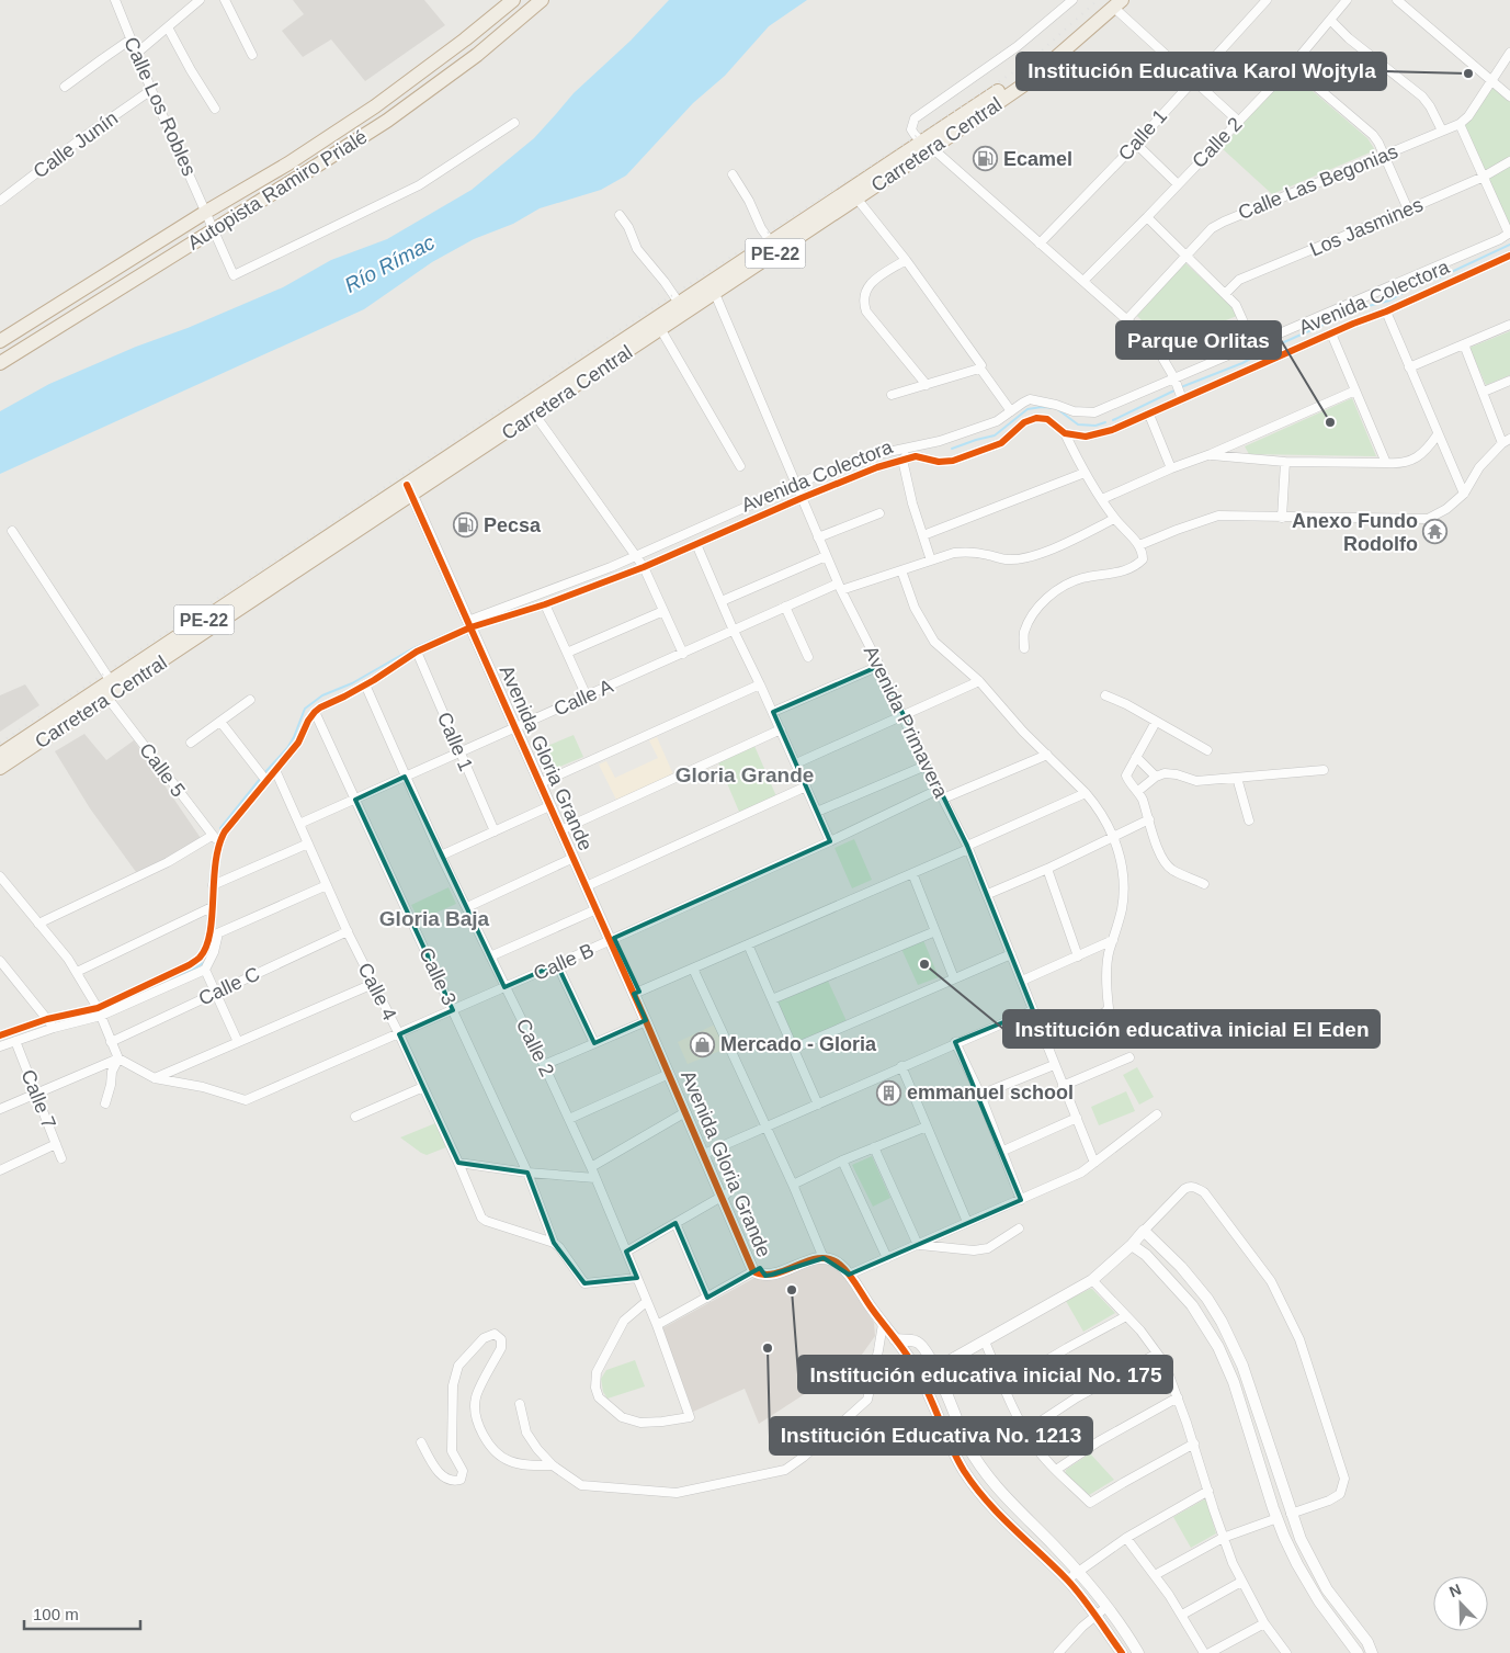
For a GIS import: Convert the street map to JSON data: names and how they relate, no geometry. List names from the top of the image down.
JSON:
{
  "streets": {
    "highway": ["Carretera Central", "Autopista Ramiro Prialé", "PE-22"],
    "street": [
      "Calle Los Robles",
      "Calle 1",
      "Calle 2",
      "Calle Junín",
      "Calle Las Begonias",
      "Los Jasmines",
      "Avenida Colectora",
      "Calle A",
      "Avenida Primavera",
      "Avenida Gloria Grande",
      "Calle 5",
      "Calle B",
      "Calle 3",
      "Calle C",
      "Calle 4",
      "Calle 7"
    ]
  },
  "crossings": [
    ["Calle Los Robles", "Calle Junín"],
    ["Calle Los Robles", "Autopista Ramiro Prialé"],
    ["Calle 1", "Avenida Colectora"],
    ["Calle 1", "Calle A"],
    ["Calle 2", "Avenida Colectora"],
    ["Calle 2", "Calle A"],
    ["Calle 2", "Calle B"],
    ["Carretera Central", "Avenida Primavera"],
    ["Carretera Central", "Avenida Gloria Grande"],
    ["Carretera Central", "Calle 5"],
    ["Avenida Colectora", "Avenida Primavera"],
    ["Avenida Colectora", "Avenida Gloria Grande"],
    ["Avenida Colectora", "Calle 3"],
    ["Calle A", "Avenida Primavera"],
    ["Calle A", "Avenida Gloria Grande"],
    ["Calle A", "Calle 3"],
    ["Calle A", "Calle 4"],
    ["Avenida Primavera", "Calle B"],
    ["Avenida Gloria Grande", "Calle B"],
    ["Calle B", "Calle 3"],
    ["Calle B", "Calle 4"],
    ["Calle 3", "Calle 4"],
    ["Calle C", "Calle 4"]
  ],
  "districts": ["Gloria Grande", "Gloria Baja"],
  "water": ["Río Rímac"],
  "places": {
    "other": [
      "Institución Educativa Karol Wojtyla",
      "Parque Orlitas",
      "Institución educativa inicial El Eden",
      "Institución educativa inicial No. 175",
      "Institución Educativa No. 1213"
    ],
    "fuel station": ["Ecamel", "Pecsa"],
    "temple": ["Anexo Fundo Rodolfo"],
    "shop": ["Mercado - Gloria"],
    "building": ["emmanuel school"]
  },
  "scale_bar": "100 m",
  "north": "top left"
}
